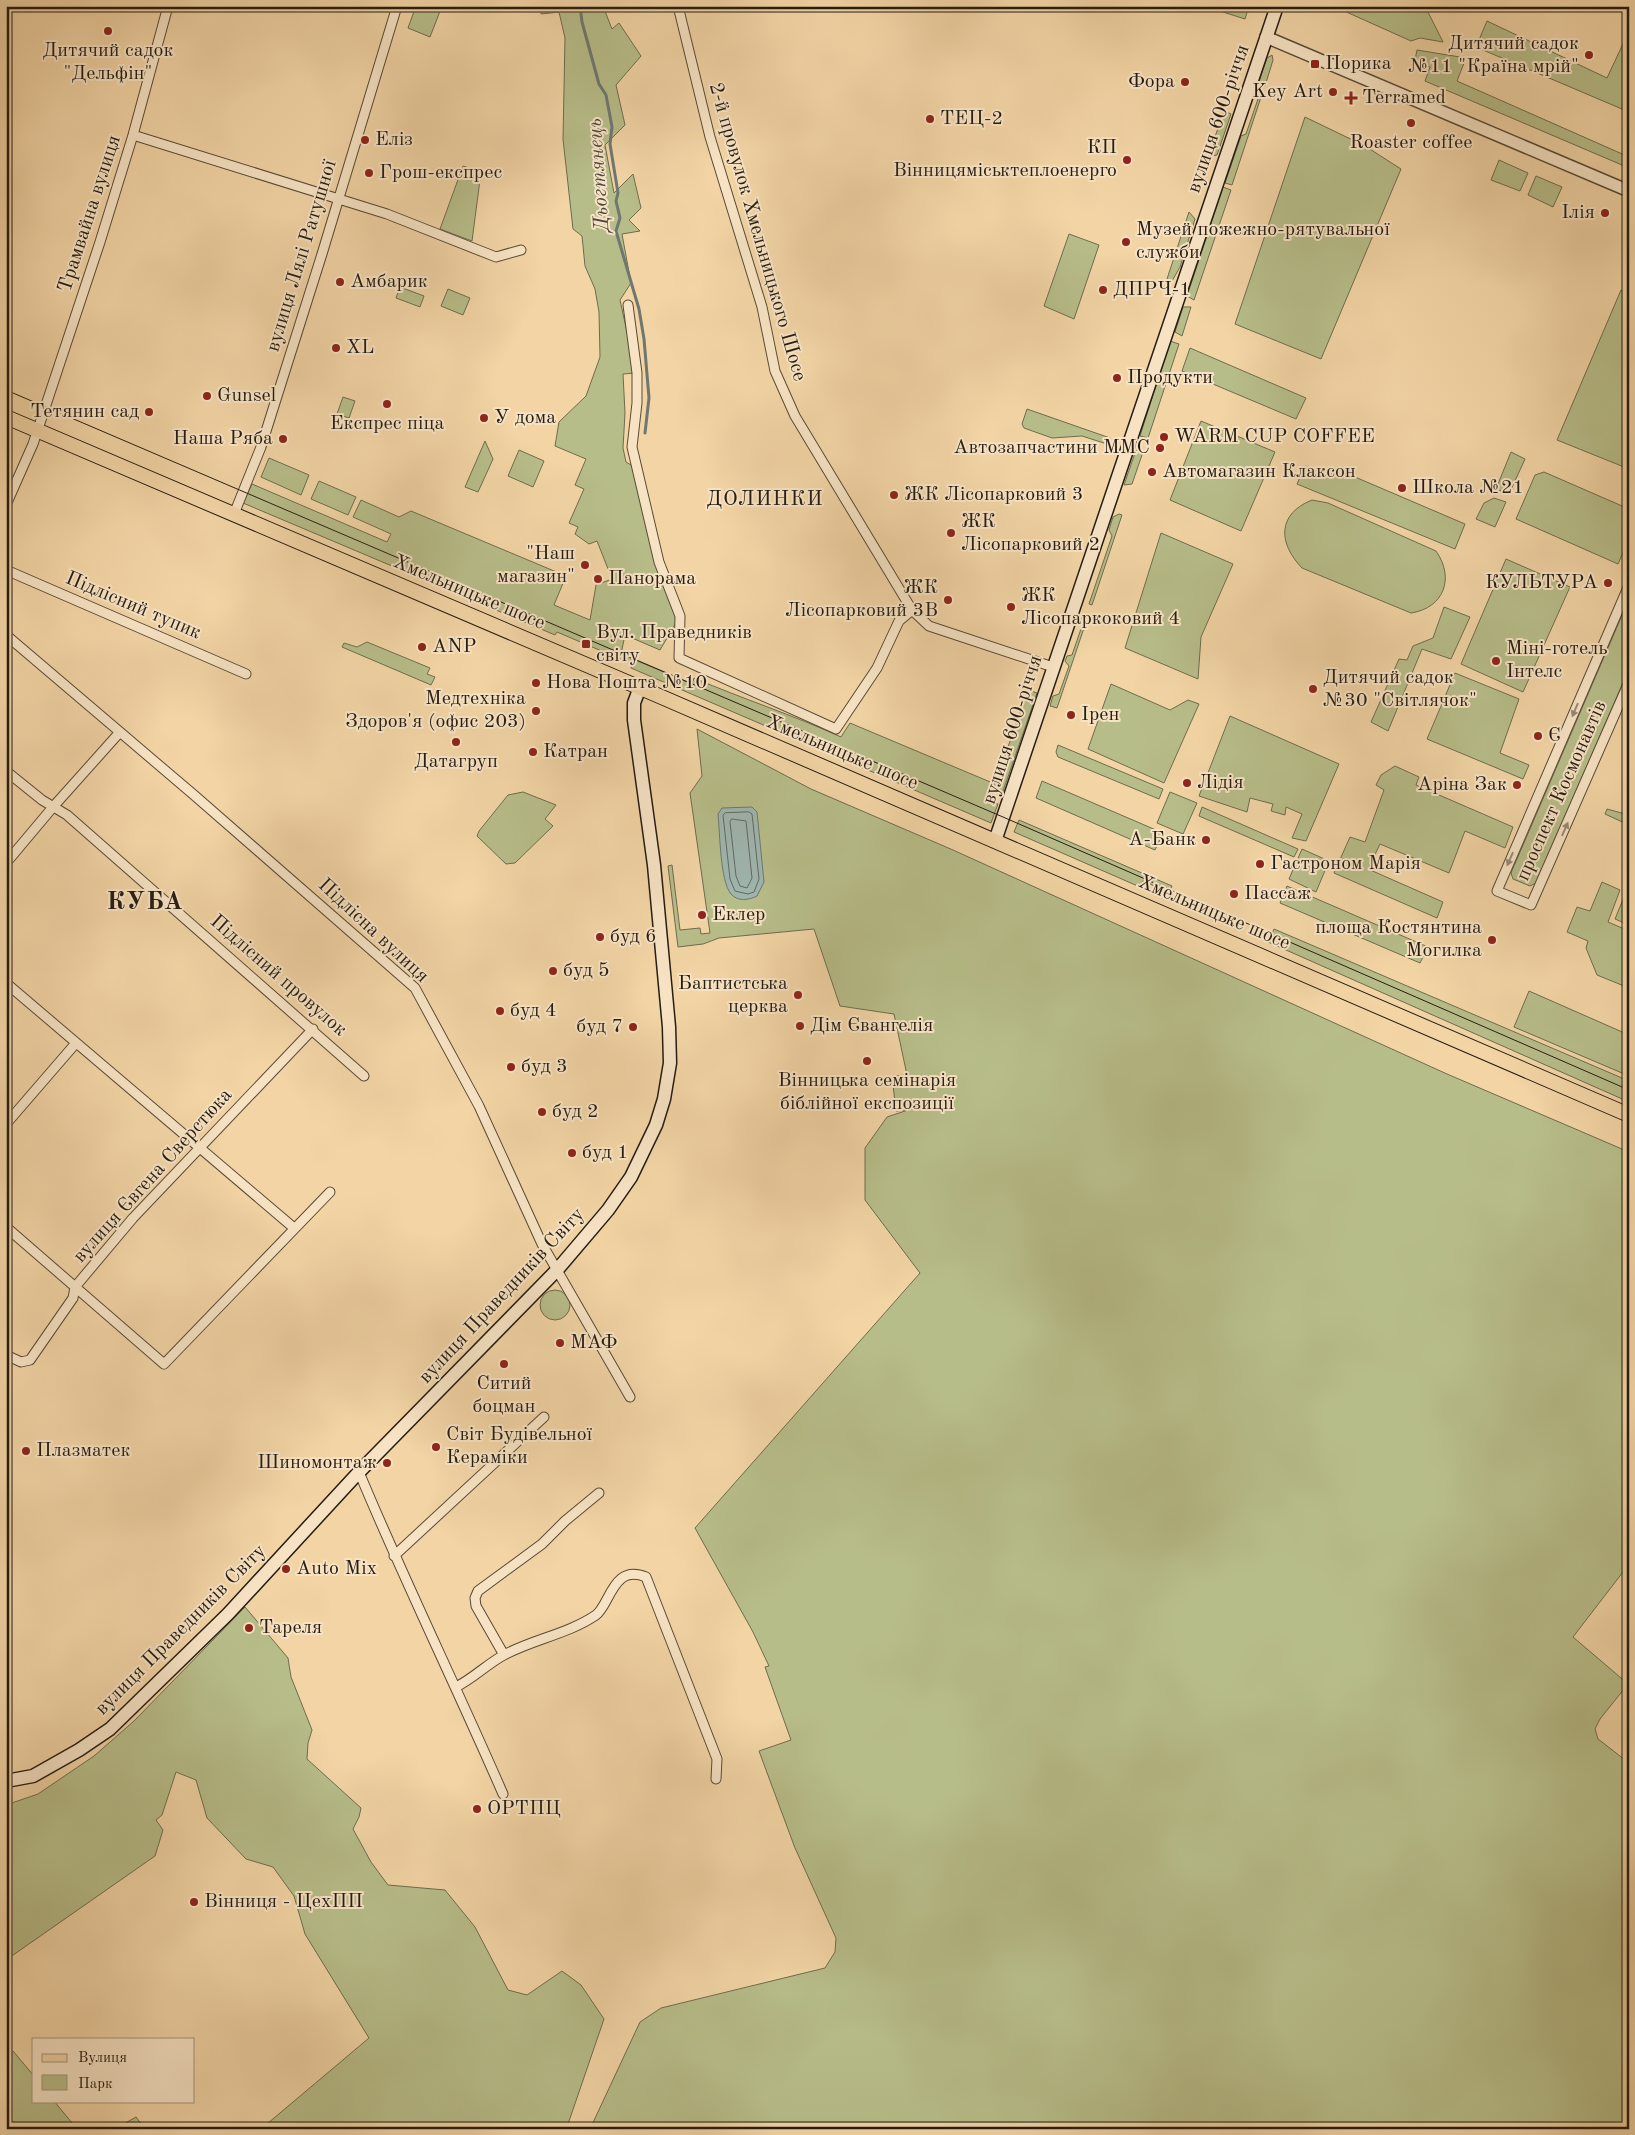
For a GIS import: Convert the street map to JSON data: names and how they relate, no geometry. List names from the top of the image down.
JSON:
{
  "streets": {
    "main road": ["вулиця 600-річчя", "Хмельницьке шосе", "вулиця Праведників Світу"],
    "street": [
      "Трамвайна вулиця",
      "2-й провулок Хмельницького Шосе",
      "вулиця Лялі Ратушної",
      "Підлісний тупик",
      "проспект Космонавтів",
      "Підлісна вулиця",
      "Підлісний провулок",
      "вулиця Євгена Сверстюка"
    ]
  },
  "crossings": [
    ["вулиця 600-річчя", "2-й провулок Хмельницького Шосе"],
    ["вулиця 600-річчя", "Хмельницьке шосе"],
    ["Трамвайна вулиця", "Хмельницьке шосе"],
    ["вулиця Лялі Ратушної", "Хмельницьке шосе"],
    ["Хмельницьке шосе", "вулиця Праведників Світу"],
    ["Підлісна вулиця", "вулиця Праведників Світу"],
    ["Підлісний провулок", "вулиця Євгена Сверстюка"]
  ],
  "districts": ["ДОЛИНКИ", "КУБА"],
  "water": ["Дьогтянець"],
  "places": {
    "other": [
      "Дитячий садок \"Дельфін\"",
      "Дитячий садок №11 \"Країна мрій\"",
      "Фора",
      "Key Art",
      "ТЕЦ-2",
      "Roaster coffee",
      "Еліз",
      "КП Вінницяміськтеплоенерго",
      "Грош-експрес",
      "Ілія",
      "Музей пожежно-рятувальної служби",
      "Амбарик",
      "ДПРЧ-1",
      "XL",
      "Продукти",
      "Gunsel",
      "Експрес піца",
      "Тетянин сад",
      "У дома",
      "WARM CUP COFFEE",
      "Наша Ряба",
      "Автозапчастини MMC",
      "Автомагазин Клаксон",
      "Школа №21",
      "ЖК Лісопарковий 3",
      "ЖК Лісопарковий 2",
      "\"Наш магазин\"",
      "Панорама",
      "КУЛЬТУРА",
      "ЖК Лісопарковий 3В",
      "ЖК Лісопаркоковий 4",
      "ANP",
      "Міні-готель Інтелс",
      "Нова Пошта №10",
      "Дитячий садок №30 \"Світлячок\"",
      "Медтехніка Здоров'я (офис 203)",
      "Ірен",
      "Є",
      "Датагруп",
      "Катран",
      "Лідія",
      "Аріна Зак",
      "А-Банк",
      "Гастроном Марія",
      "Пассаж",
      "Еклер",
      "буд 6",
      "площа Костянтина Могилка",
      "буд 5",
      "Баптистська церква",
      "буд 4",
      "Дім Євангелія",
      "буд 7",
      "Вінницька семінарія біблійної експозиції",
      "буд 3",
      "буд 2",
      "буд 1",
      "МАФ",
      "Ситий боцман",
      "Світ Будівельної Кераміки",
      "Плазматек",
      "Шиномонтаж",
      "Auto Mix",
      "Тареля",
      "ОРТПЦ",
      "Вінниця - ЦехПП"
    ],
    "transit": ["Порика", "Вул. Праведників світу"],
    "health": ["Terramed"]
  },
  "legend": ["Вулиця", "Парк"]
}
